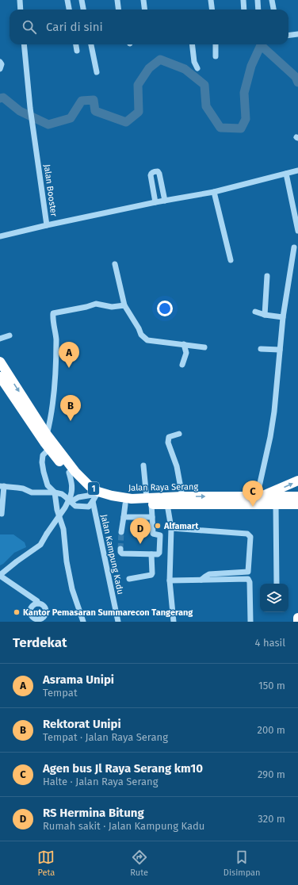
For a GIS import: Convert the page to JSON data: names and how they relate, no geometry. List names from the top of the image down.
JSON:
{
  "streets": {
    "highway": ["Jalan Raya Serang", "1"],
    "street": ["Jalan Booster", "Jalan Kampung Kadu"]
  },
  "crossings": [
    ["Jalan Raya Serang", "Jalan Kampung Kadu"]
  ],
  "places": ["Alfamart", "Kantor Pemasaran Summarecon Tangerang"],
  "page": {
    "search": "Cari di sini",
    "pins": [
      "A",
      "B",
      "C",
      "D"
    ],
    "heading": ["Terdekat", "4 hasil"],
    "list": [
      {
        "mark": "A",
        "name": "Asrama Unipi",
        "note": "Tempat",
        "value": "150 m"
      },
      {
        "mark": "B",
        "name": "Rektorat Unipi",
        "note": "Tempat · Jalan Raya Serang",
        "value": "200 m"
      },
      {
        "mark": "C",
        "name": "Agen bus Jl Raya Serang km10",
        "note": "Halte · Jalan Raya Serang",
        "value": "290 m"
      },
      {
        "mark": "D",
        "name": "RS Hermina Bitung",
        "note": "Rumah sakit · Jalan Kampung Kadu",
        "value": "320 m"
      }
    ],
    "nav": ["Peta", "Rute", "Disimpan"]
  }
}
